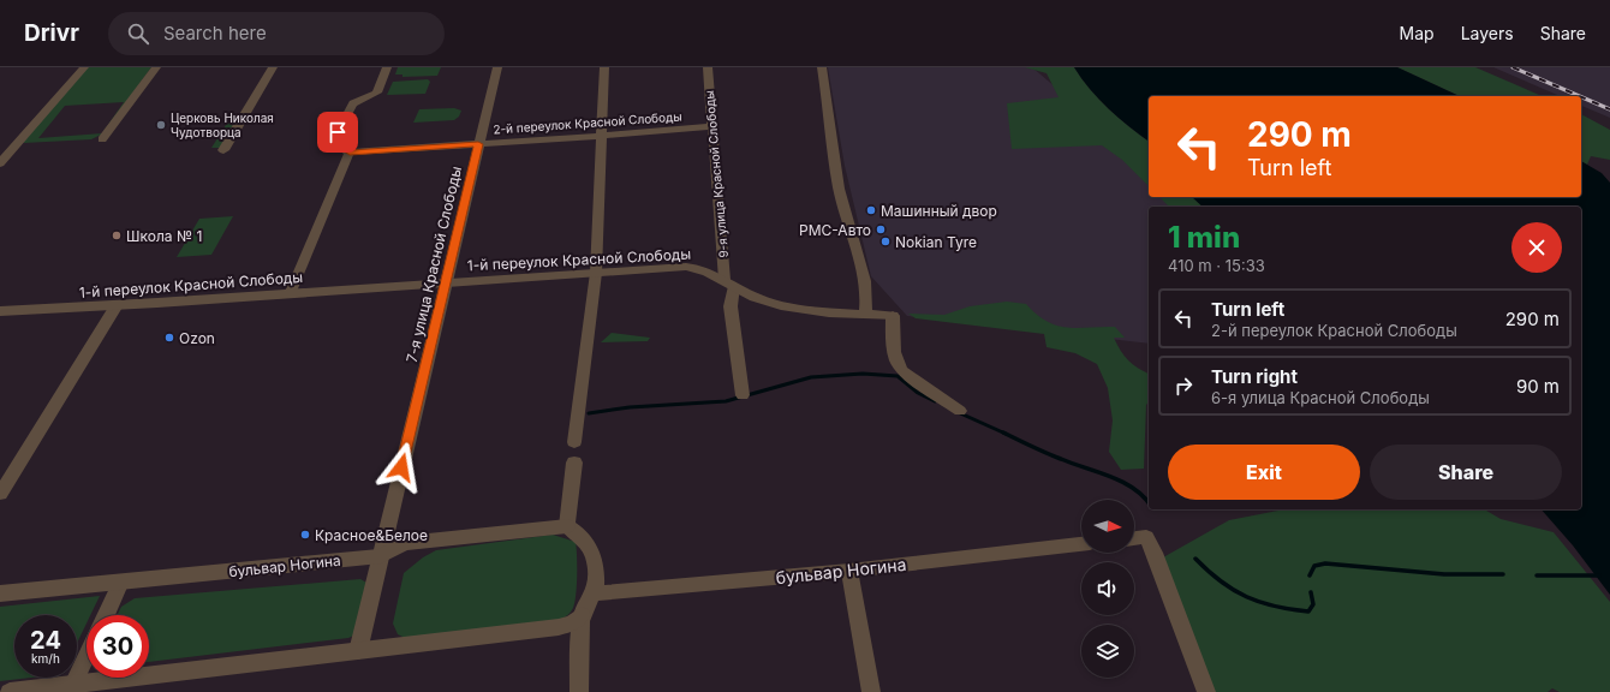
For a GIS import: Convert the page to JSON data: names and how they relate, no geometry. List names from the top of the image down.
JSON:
{
  "streets": {
    "street": [
      "2-й переулок Красной Слободы",
      "9-я улица Красной Слободы",
      "1-й переулок Красной Слободы",
      "7-я улица Красной Слободы",
      "бульвар Ногина"
    ]
  },
  "crossings": [
    ["2-й переулок Красной Слободы", "9-я улица Красной Слободы"],
    ["2-й переулок Красной Слободы", "7-я улица Красной Слободы"],
    ["9-я улица Красной Слободы", "1-й переулок Красной Слободы"],
    ["1-й переулок Красной Слободы", "7-я улица Красной Слободы"],
    ["7-я улица Красной Слободы", "бульвар Ногина"]
  ],
  "places": [
    "Церковь Николая Чудотворца",
    "Машинный двор",
    "РМС-Авто",
    "Школа № 1",
    "Nokian Tyre",
    "Ozon",
    "Красное&Белое"
  ],
  "north": "right",
  "page": {
    "header": "Drivr",
    "search": "Search here",
    "nav": ["Map", "Layers", "Share"],
    "turn": ["290 m", "Turn left"],
    "heading": ["1 min", "410 m · 15:33"],
    "list": [
      {
        "name": "Turn left",
        "note": "2-й переулок Красной Слободы",
        "value": "290 m"
      },
      {
        "name": "Turn right",
        "note": "6-я улица Красной Слободы",
        "value": "90 m"
      }
    ],
    "buttons": ["Exit", "Share"],
    "speed": "24 km/h",
    "limit": "30"
  }
}
